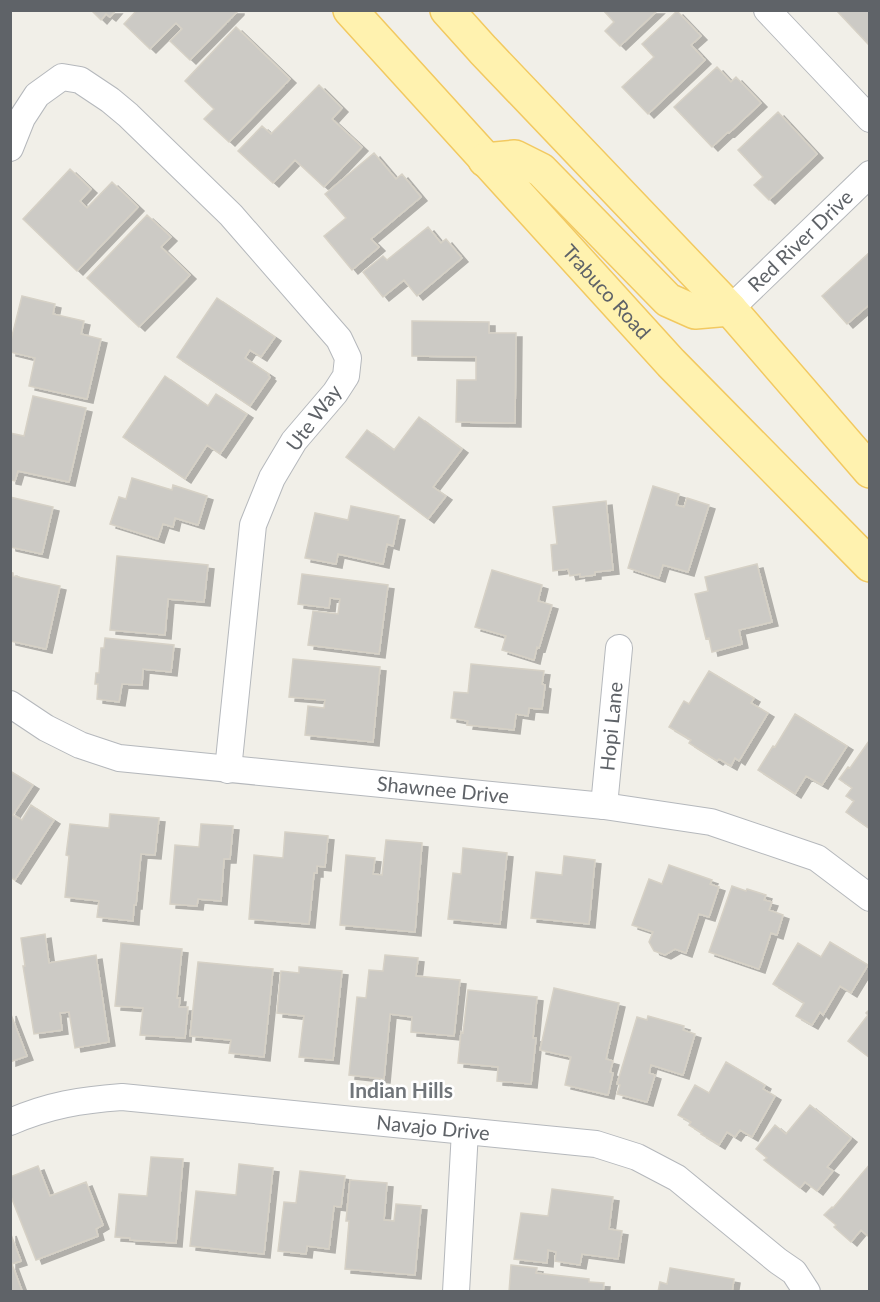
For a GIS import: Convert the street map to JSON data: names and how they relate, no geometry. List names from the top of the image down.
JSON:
{
  "streets": {
    "main road": ["Trabuco Road"],
    "street": [
      "Red River Drive",
      "Ute Way",
      "Hopi Lane",
      "Shawnee Drive",
      "Navajo Drive"
    ]
  },
  "crossings": [
    ["Ute Way", "Shawnee Drive"],
    ["Hopi Lane", "Shawnee Drive"]
  ],
  "districts": ["Indian Hills"]
}
